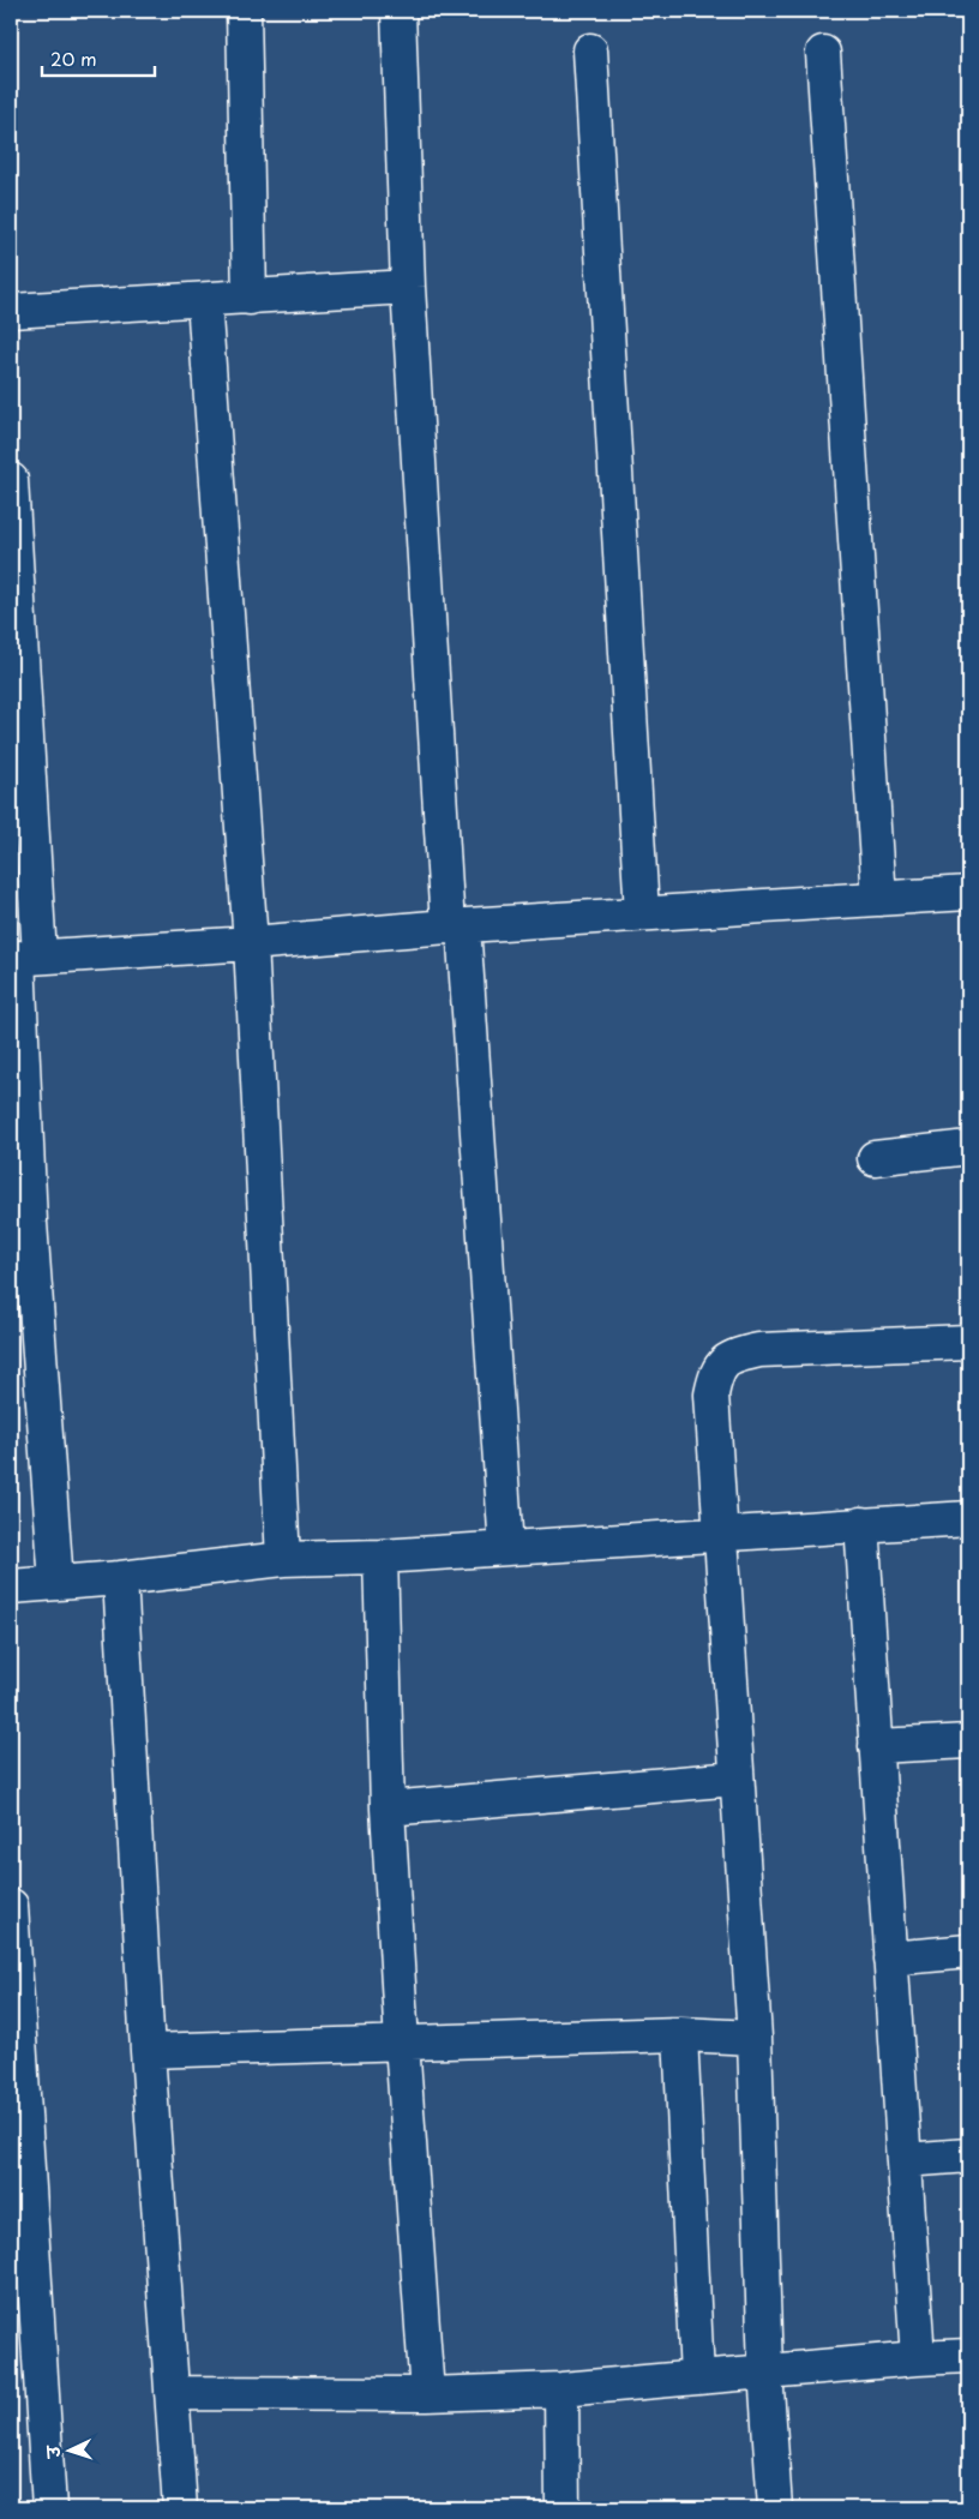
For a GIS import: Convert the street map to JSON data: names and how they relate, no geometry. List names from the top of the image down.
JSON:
{
  "scale_bar": "20 m",
  "north": "left"
}
